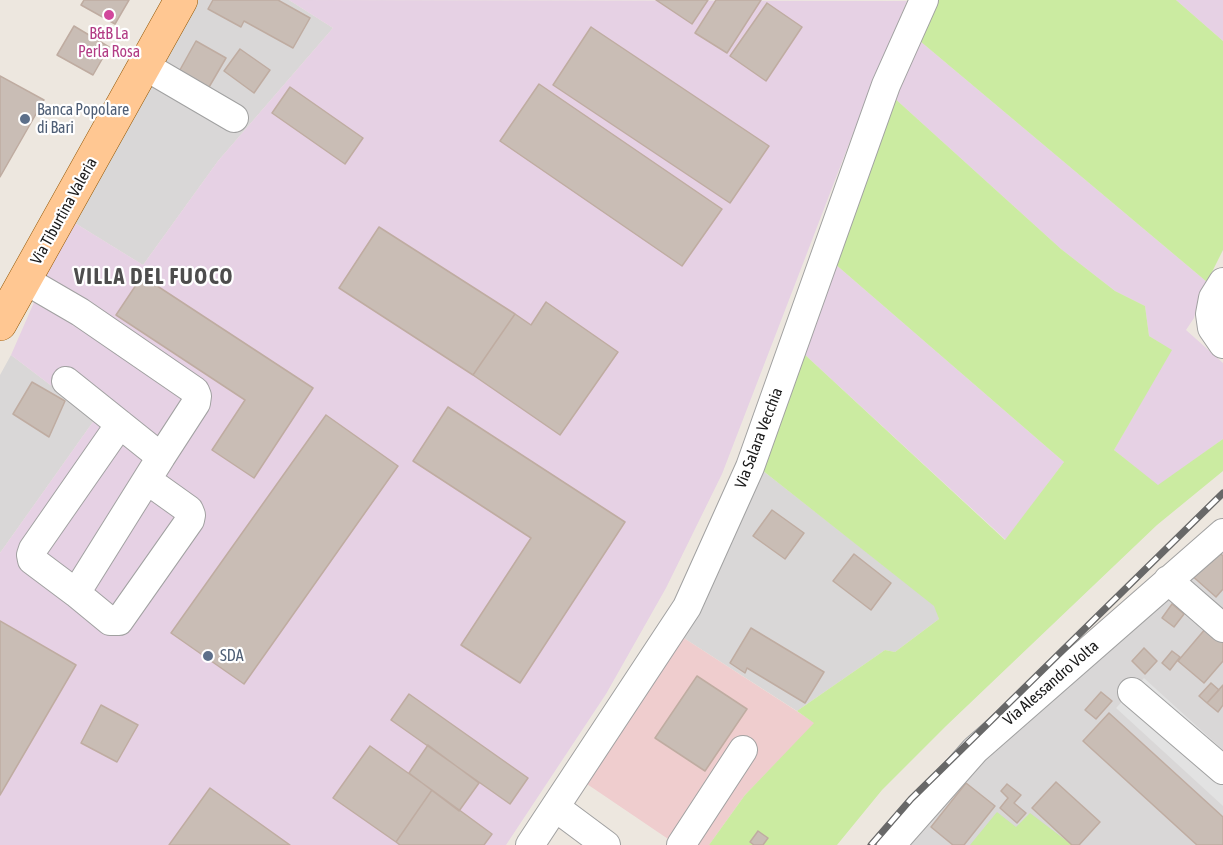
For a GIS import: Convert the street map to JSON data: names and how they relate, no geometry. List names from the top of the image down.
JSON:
{
  "streets": {
    "main road": ["Via Tiburtina Valeria"],
    "street": ["Via Salara Vecchia", "Via Alessandro Volta"]
  },
  "districts": ["VILLA DEL FUOCO"],
  "places": ["B&B La Perla Rosa", "Banca Popolare di Bari", "SDA"]
}
